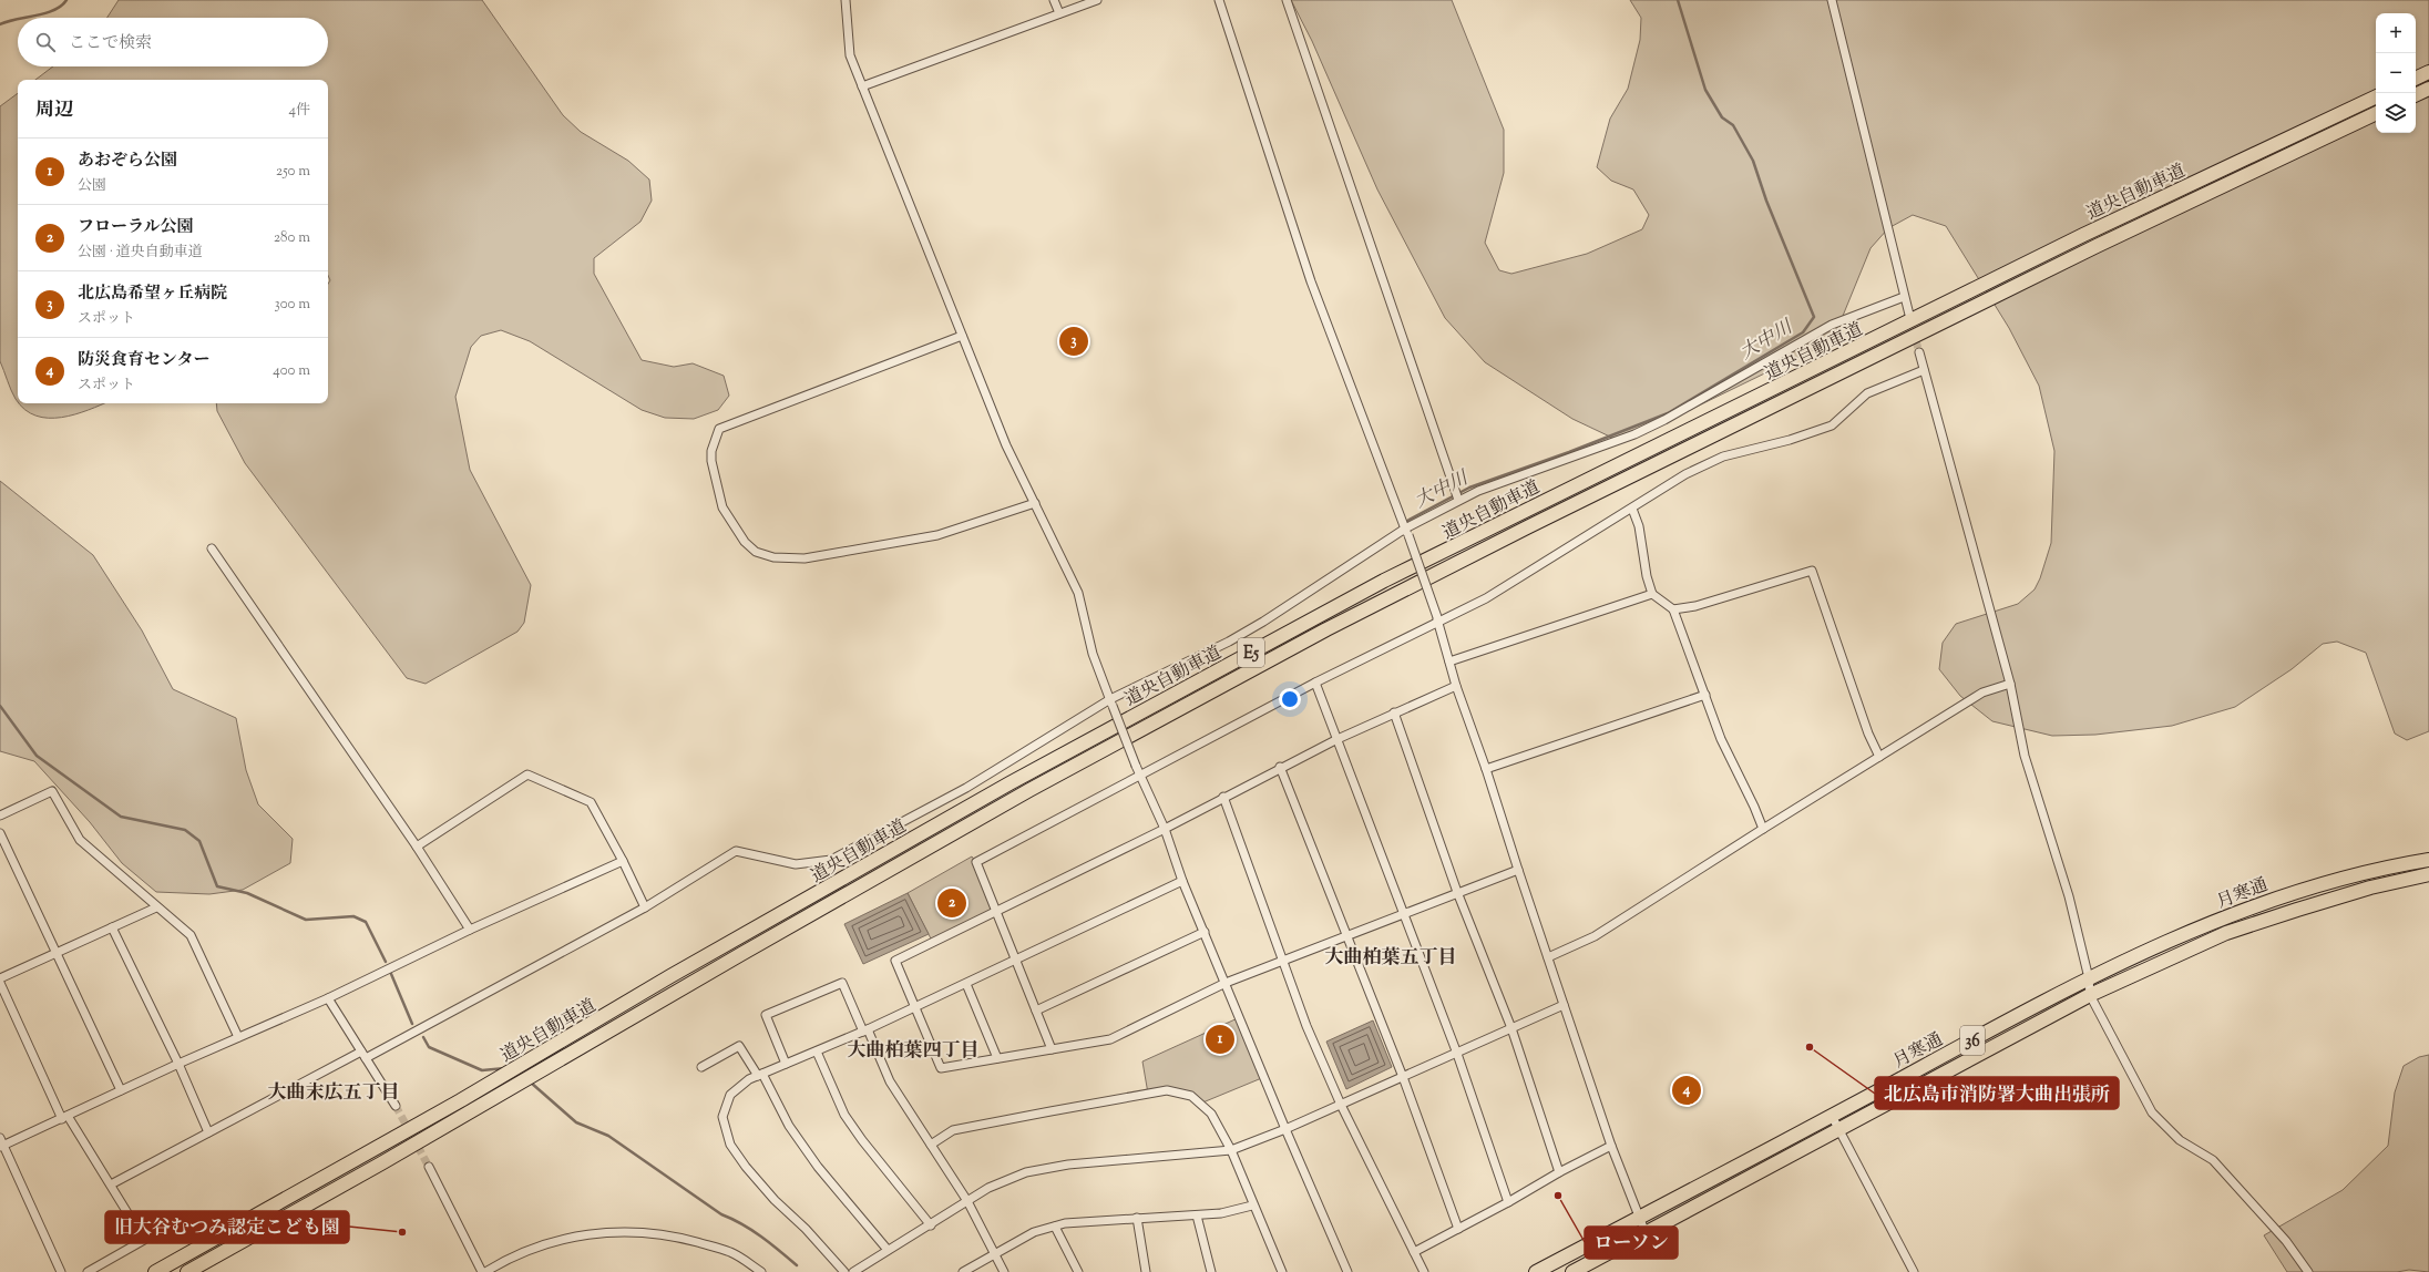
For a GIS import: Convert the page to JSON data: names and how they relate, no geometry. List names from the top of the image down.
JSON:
{
  "streets": {
    "highway": [
      "道央自動車道",
      "E5",
      "月寒通",
      "36"
    ]
  },
  "districts": ["大曲柏葉五丁目", "大曲柏葉四丁目", "大曲末広五丁目"],
  "water": ["大中川"],
  "places": ["北広島市消防署大曲出張所", "ローソン", "旧大谷むつみ認定こども園"],
  "page": {
    "map_buttons": ["+", "−"],
    "search": "ここで検索",
    "heading": ["周辺", "4件"],
    "list": [
      {
        "mark": "1",
        "name": "あおぞら公園",
        "note": "公園",
        "value": "250 m"
      },
      {
        "mark": "2",
        "name": "フローラル公園",
        "note": "公園 · 道央自動車道",
        "value": "280 m"
      },
      {
        "mark": "3",
        "name": "北広島希望ヶ丘病院",
        "note": "スポット",
        "value": "300 m"
      },
      {
        "mark": "4",
        "name": "防災食育センター",
        "note": "スポット",
        "value": "400 m"
      }
    ],
    "pins": [
      "3",
      "2",
      "1",
      "4"
    ]
  }
}
